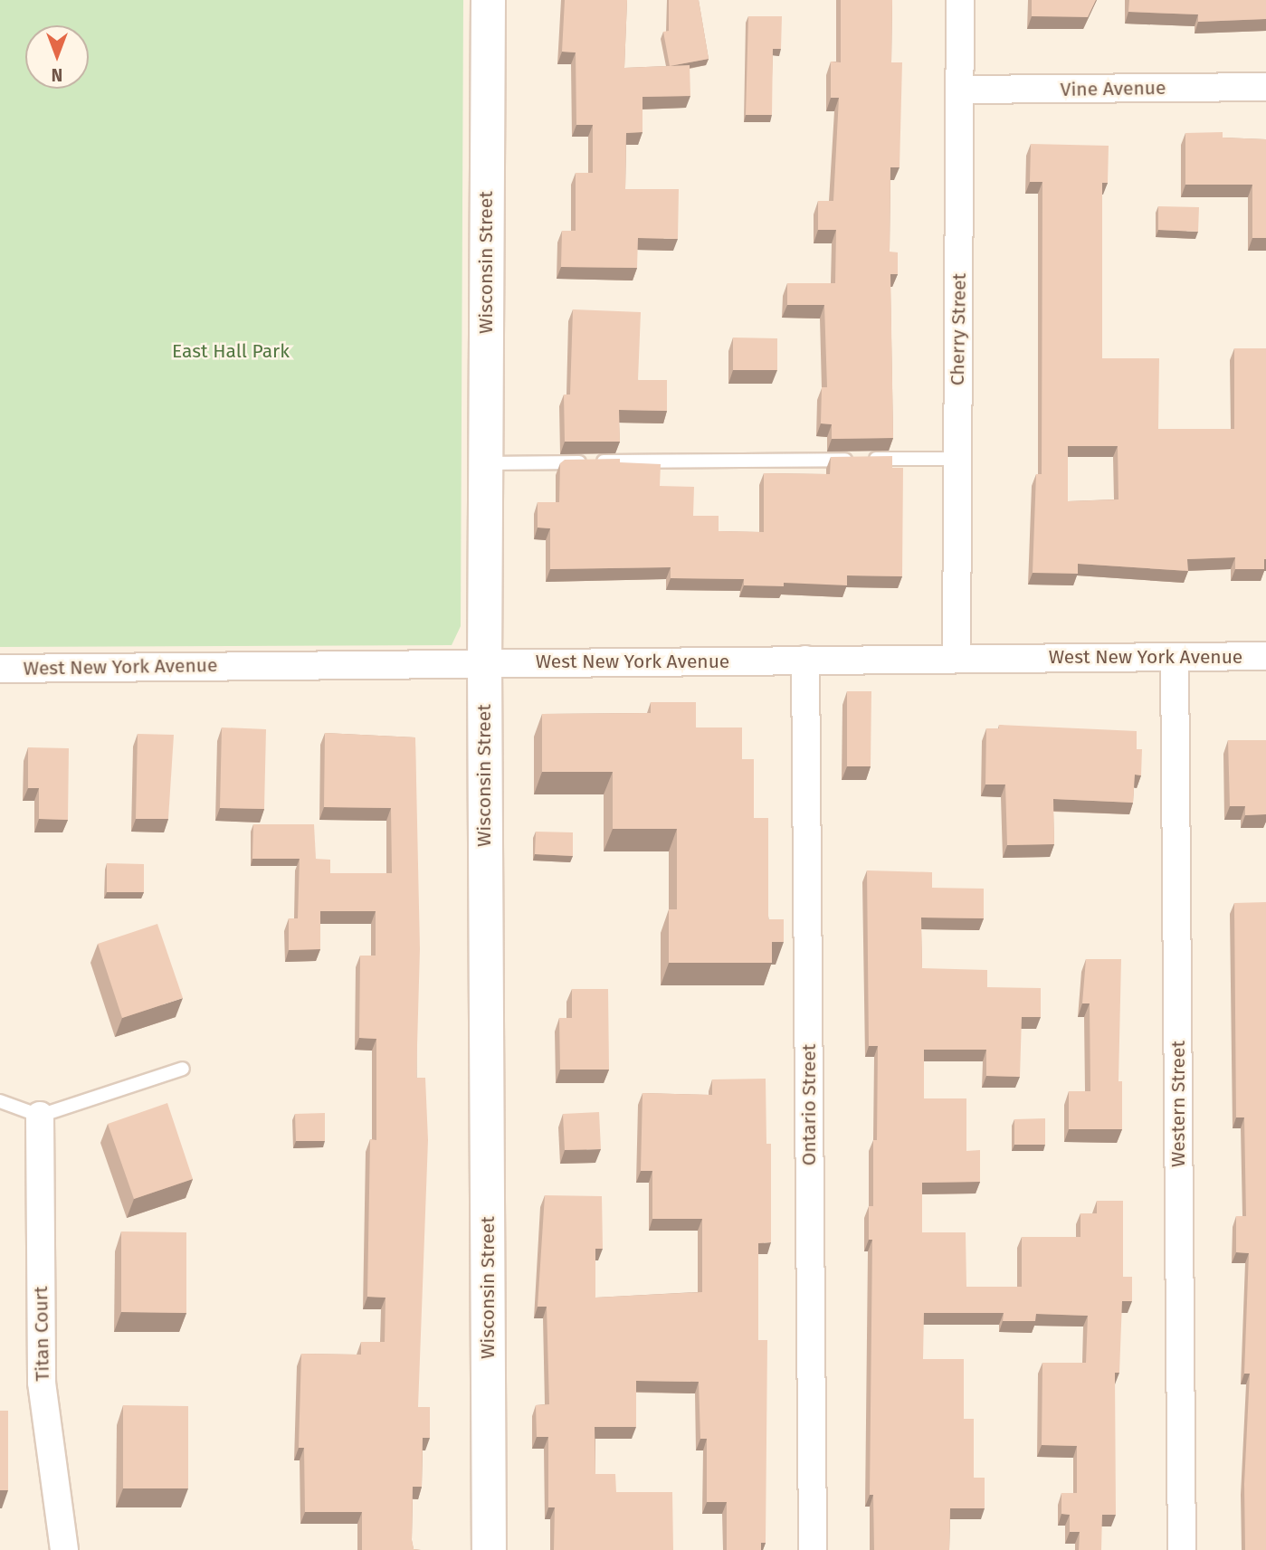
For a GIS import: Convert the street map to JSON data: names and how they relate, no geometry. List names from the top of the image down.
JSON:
{
  "streets": {
    "street": [
      "Vine Avenue",
      "Wisconsin Street",
      "Cherry Street",
      "West New York Avenue",
      "Western Street",
      "Ontario Street",
      "Titan Court"
    ]
  },
  "crossings": [
    ["Vine Avenue", "Cherry Street"],
    ["Wisconsin Street", "West New York Avenue"],
    ["Cherry Street", "West New York Avenue"],
    ["West New York Avenue", "Western Street"],
    ["West New York Avenue", "Ontario Street"]
  ],
  "parks": ["East Hall Park"],
  "north": "bottom"
}
